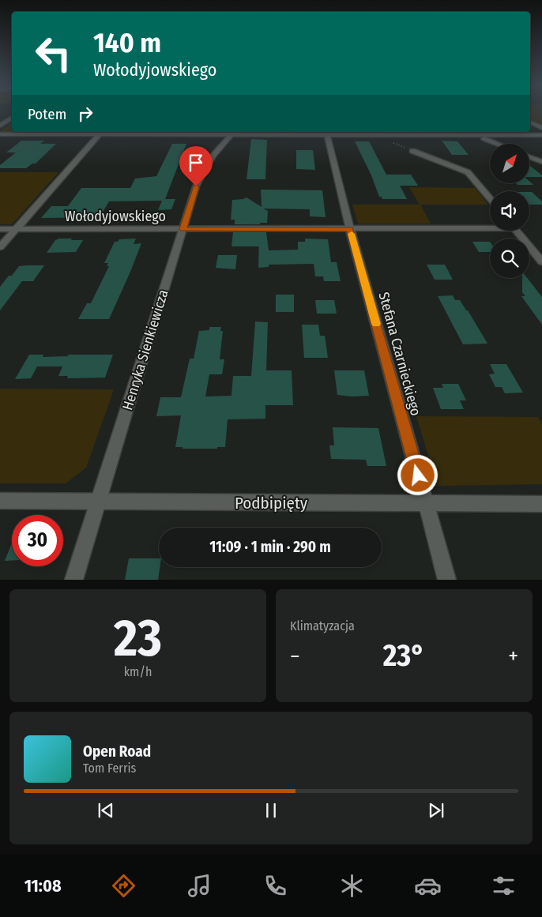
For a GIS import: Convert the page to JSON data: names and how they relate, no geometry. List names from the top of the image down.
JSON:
{
  "streets": {
    "street": [
      "Wołodyjowskiego",
      "Henryka Sienkiewicza",
      "Stefana Czarnieckiego",
      "Podbipięty"
    ]
  },
  "crossings": [
    ["Wołodyjowskiego", "Henryka Sienkiewicza"],
    ["Wołodyjowskiego", "Stefana Czarnieckiego"],
    ["Henryka Sienkiewicza", "Podbipięty"],
    ["Stefana Czarnieckiego", "Podbipięty"]
  ],
  "north": "top right",
  "page": {
    "turn": ["140 m", "Wołodyjowskiego"],
    "then": "Potem",
    "limit": "30",
    "trip": "11:09 · 1 min · 290 m",
    "tile": [
      ["23", "km/h"],
      "Klimatyzacja"
    ],
    "heat": ["−", "23°", "+"],
    "song": ["Open Road", "Tom Ferris"],
    "tabs": "11:08"
  }
}
